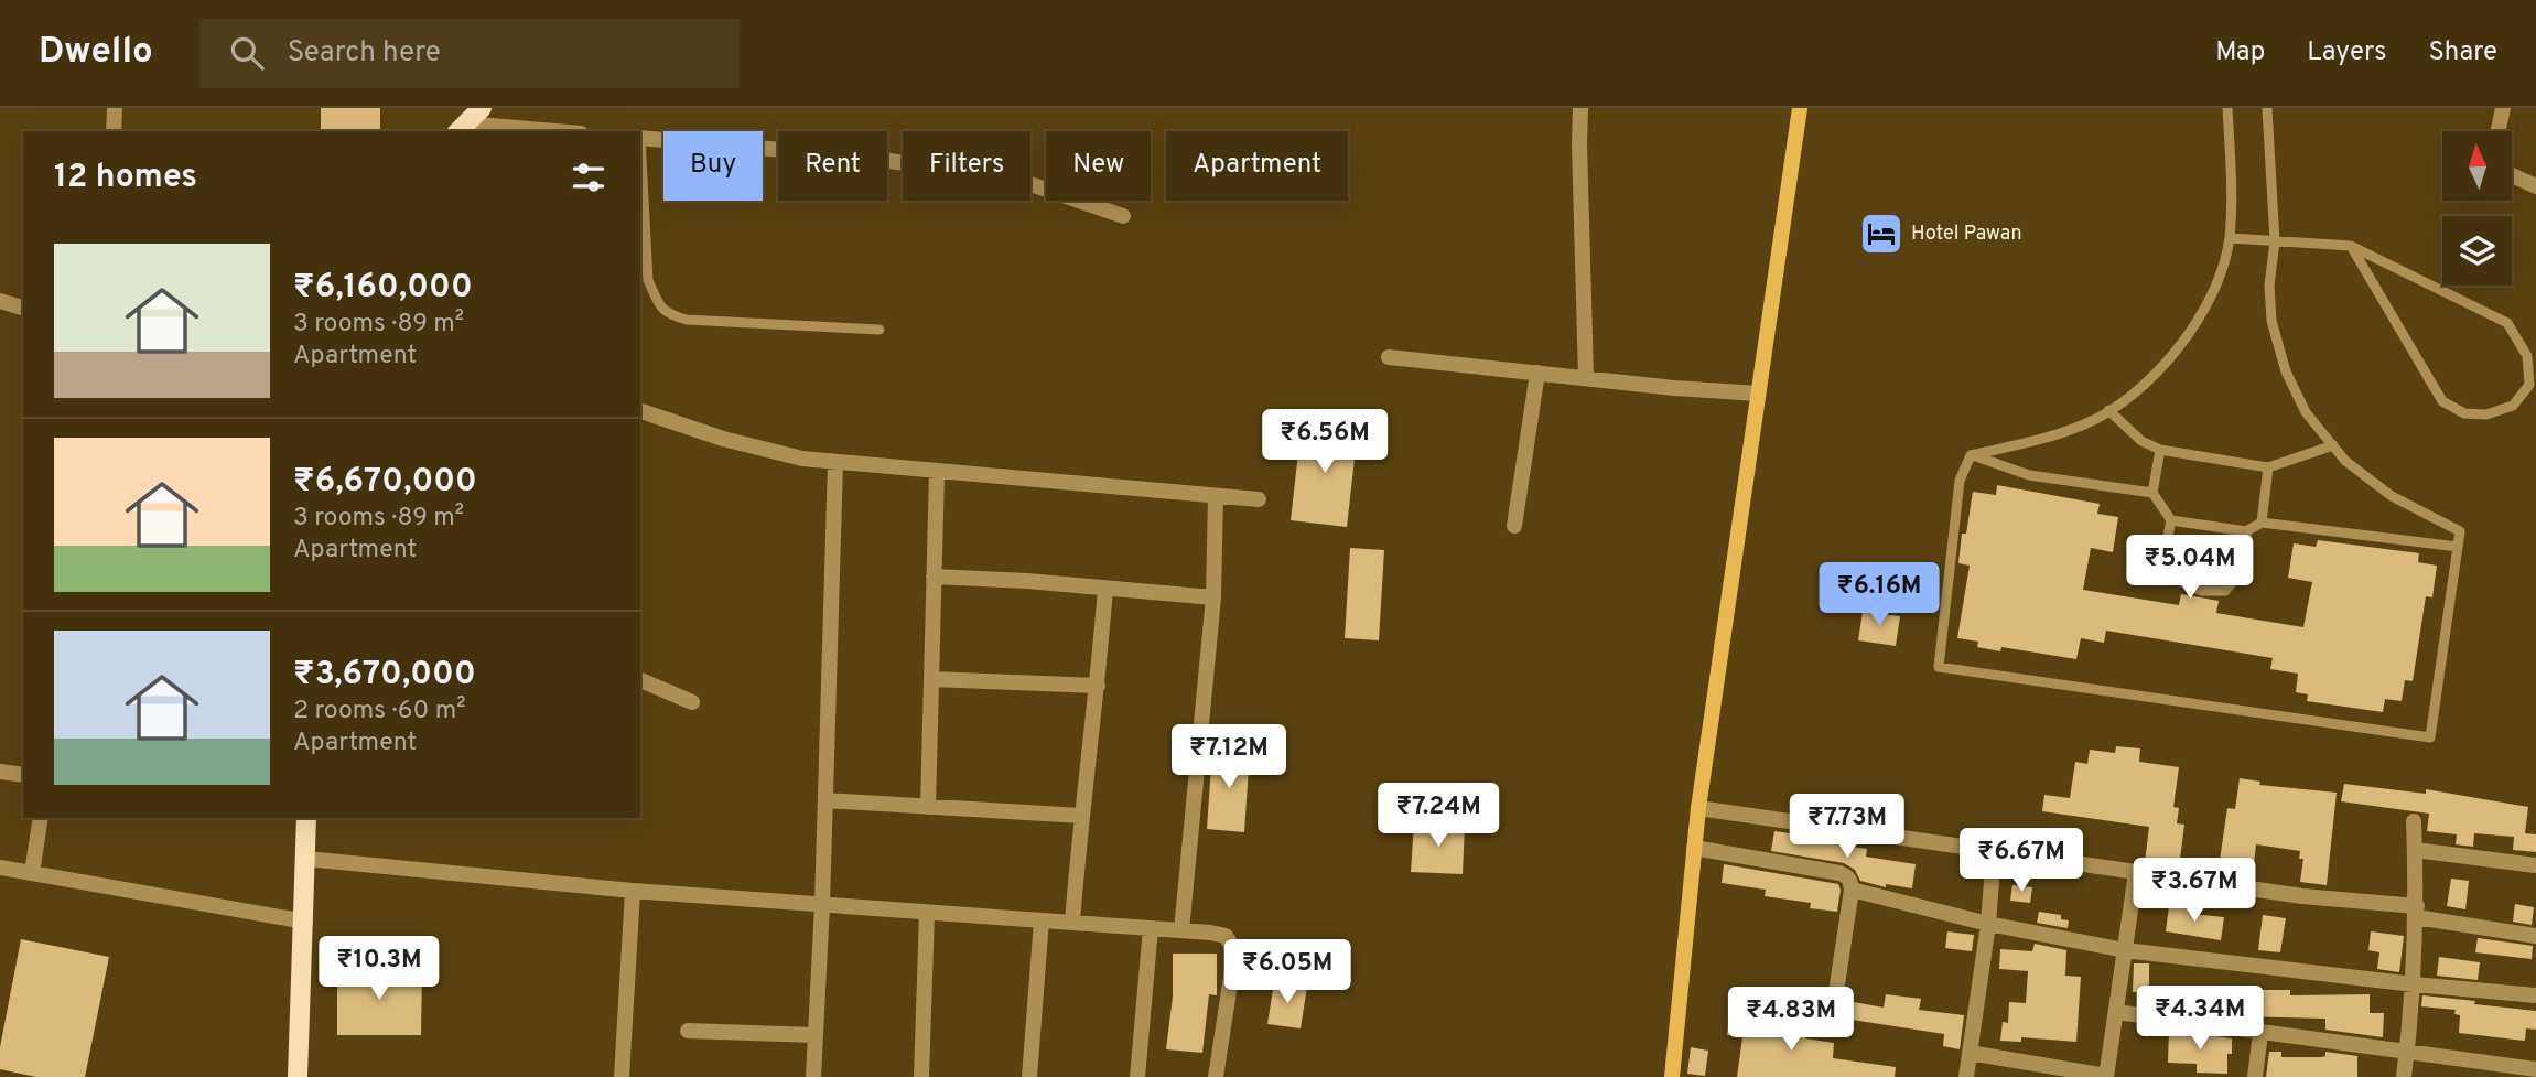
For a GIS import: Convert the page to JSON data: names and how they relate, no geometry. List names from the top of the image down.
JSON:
{
  "places": {
    "hotel": ["Hotel Pawan"]
  },
  "north": "top",
  "page": {
    "header": "Dwello",
    "search": "Search here",
    "nav": ["Map", "Layers", "Share"],
    "chip": [
      "Buy",
      "Rent",
      "Filters",
      "New",
      "Apartment"
    ],
    "heading": "12 homes",
    "list": [
      {
        "name": "₹6,160,000",
        "note": "3 rooms · 89 m² · Apartment"
      },
      {
        "name": "₹6,670,000",
        "note": "3 rooms · 89 m² · Apartment"
      },
      {
        "name": "₹3,670,000",
        "note": "2 rooms · 60 m² · Apartment"
      }
    ],
    "price": [
      "₹6.56M",
      "₹5.04M",
      "₹6.16M",
      "₹7.12M",
      "₹7.24M",
      "₹7.73M",
      "₹6.67M",
      "₹3.67M",
      "₹10.3M",
      "₹6.05M",
      "₹4.34M",
      "₹4.83M"
    ]
  }
}
